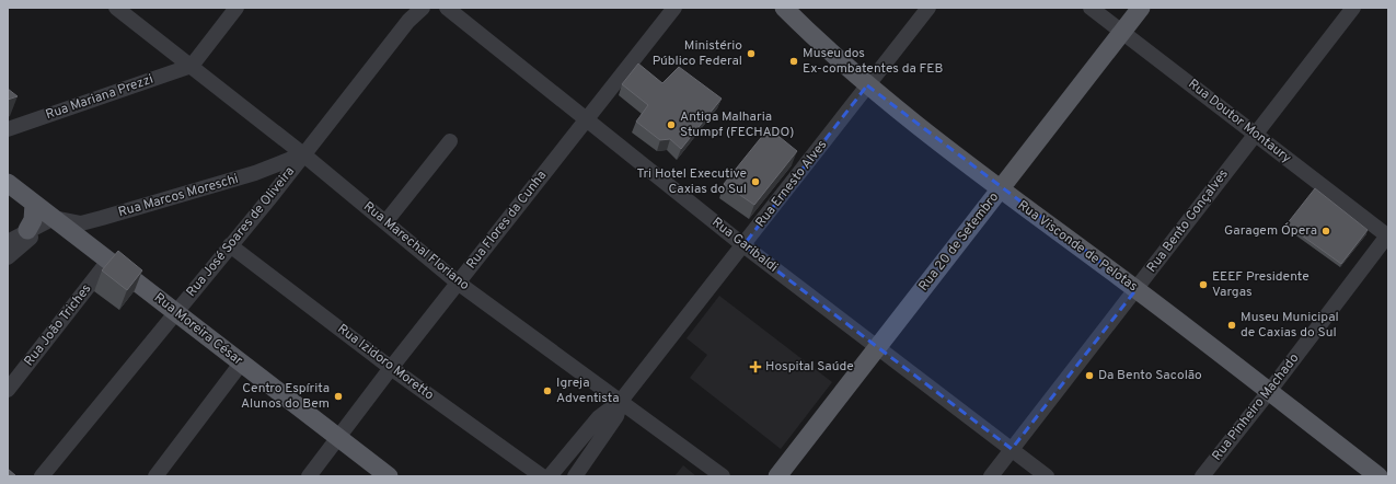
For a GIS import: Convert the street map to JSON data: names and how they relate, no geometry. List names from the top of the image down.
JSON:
{
  "streets": {
    "main road": ["Rua 20 de Setembro", "Rua Visconde de Pelotas", "Rua Moreira César"],
    "street": [
      "Rua Mariana Prezzi",
      "Rua Doutor Montaury",
      "Rua Ernesto Alves",
      "Rua Marcos Moreschi",
      "Rua Flores da Cunha",
      "Rua Bento Gonçalves",
      "Rua José Soares de Oliveira",
      "Rua Garibaldi",
      "Rua Marechal Floriano",
      "Rua João Triches",
      "Rua Izidoro Moretto",
      "Rua Pinheiro Machado"
    ]
  },
  "crossings": [
    ["Rua Mariana Prezzi", "Rua Marechal Floriano"],
    ["Rua Doutor Montaury", "Rua Bento Gonçalves"],
    ["Rua Doutor Montaury", "Rua 20 de Setembro"],
    ["Rua Doutor Montaury", "Rua Pinheiro Machado"],
    ["Rua Ernesto Alves", "Rua Garibaldi"],
    ["Rua Ernesto Alves", "Rua Marechal Floriano"],
    ["Rua Ernesto Alves", "Rua Visconde de Pelotas"],
    ["Rua Marcos Moreschi", "Rua José Soares de Oliveira"],
    ["Rua Marcos Moreschi", "Rua Marechal Floriano"],
    ["Rua Marcos Moreschi", "Rua João Triches"],
    ["Rua Marcos Moreschi", "Rua Moreira César"],
    ["Rua Flores da Cunha", "Rua Garibaldi"],
    ["Rua Flores da Cunha", "Rua Marechal Floriano"],
    ["Rua Flores da Cunha", "Rua Moreira César"],
    ["Rua Flores da Cunha", "Rua Izidoro Moretto"],
    ["Rua Bento Gonçalves", "Rua Garibaldi"],
    ["Rua Bento Gonçalves", "Rua Visconde de Pelotas"],
    ["Rua José Soares de Oliveira", "Rua Marechal Floriano"],
    ["Rua José Soares de Oliveira", "Rua Moreira César"],
    ["Rua José Soares de Oliveira", "Rua Izidoro Moretto"],
    ["Rua 20 de Setembro", "Rua Garibaldi"],
    ["Rua 20 de Setembro", "Rua Visconde de Pelotas"],
    ["Rua Visconde de Pelotas", "Rua Pinheiro Machado"],
    ["Rua João Triches", "Rua Moreira César"]
  ],
  "places": {
    "other": [
      "Ministério Público Federal",
      "Museu dos Ex-combatentes da FEB",
      "Antiga Malharia Stumpf (FECHADO)",
      "Tri Hotel Executive Caxias do Sul",
      "Garagem Ópera",
      "EEEF Presidente Vargas",
      "Museu Municipal de Caxias do Sul",
      "Da Bento Sacolão",
      "Igreja Adventista",
      "Centro Espírita Alunos do Bem"
    ],
    "health": ["Hospital Saúde"]
  }
}
